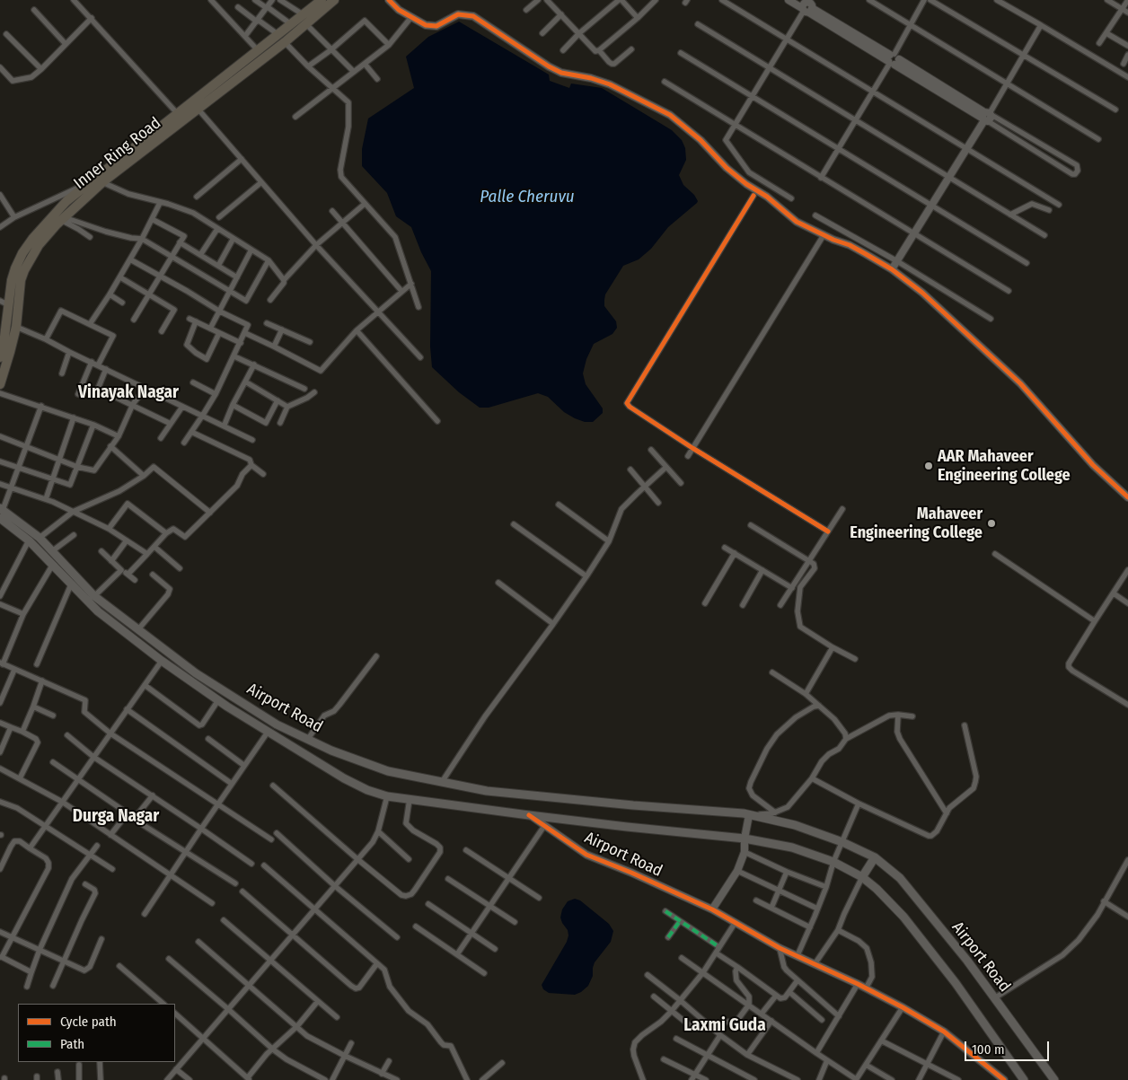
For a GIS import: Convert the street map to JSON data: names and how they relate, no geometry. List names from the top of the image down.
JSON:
{
  "streets": {
    "highway": ["Inner Ring Road"],
    "main road": ["Airport Road"]
  },
  "districts": ["Vinayak Nagar", "Durga Nagar", "Laxmi Guda"],
  "water": ["Palle Cheruvu"],
  "places": ["AAR Mahaveer Engineering College", "Mahaveer Engineering College"],
  "legend": ["Cycle path", "Path"],
  "scale_bar": "100 m"
}
